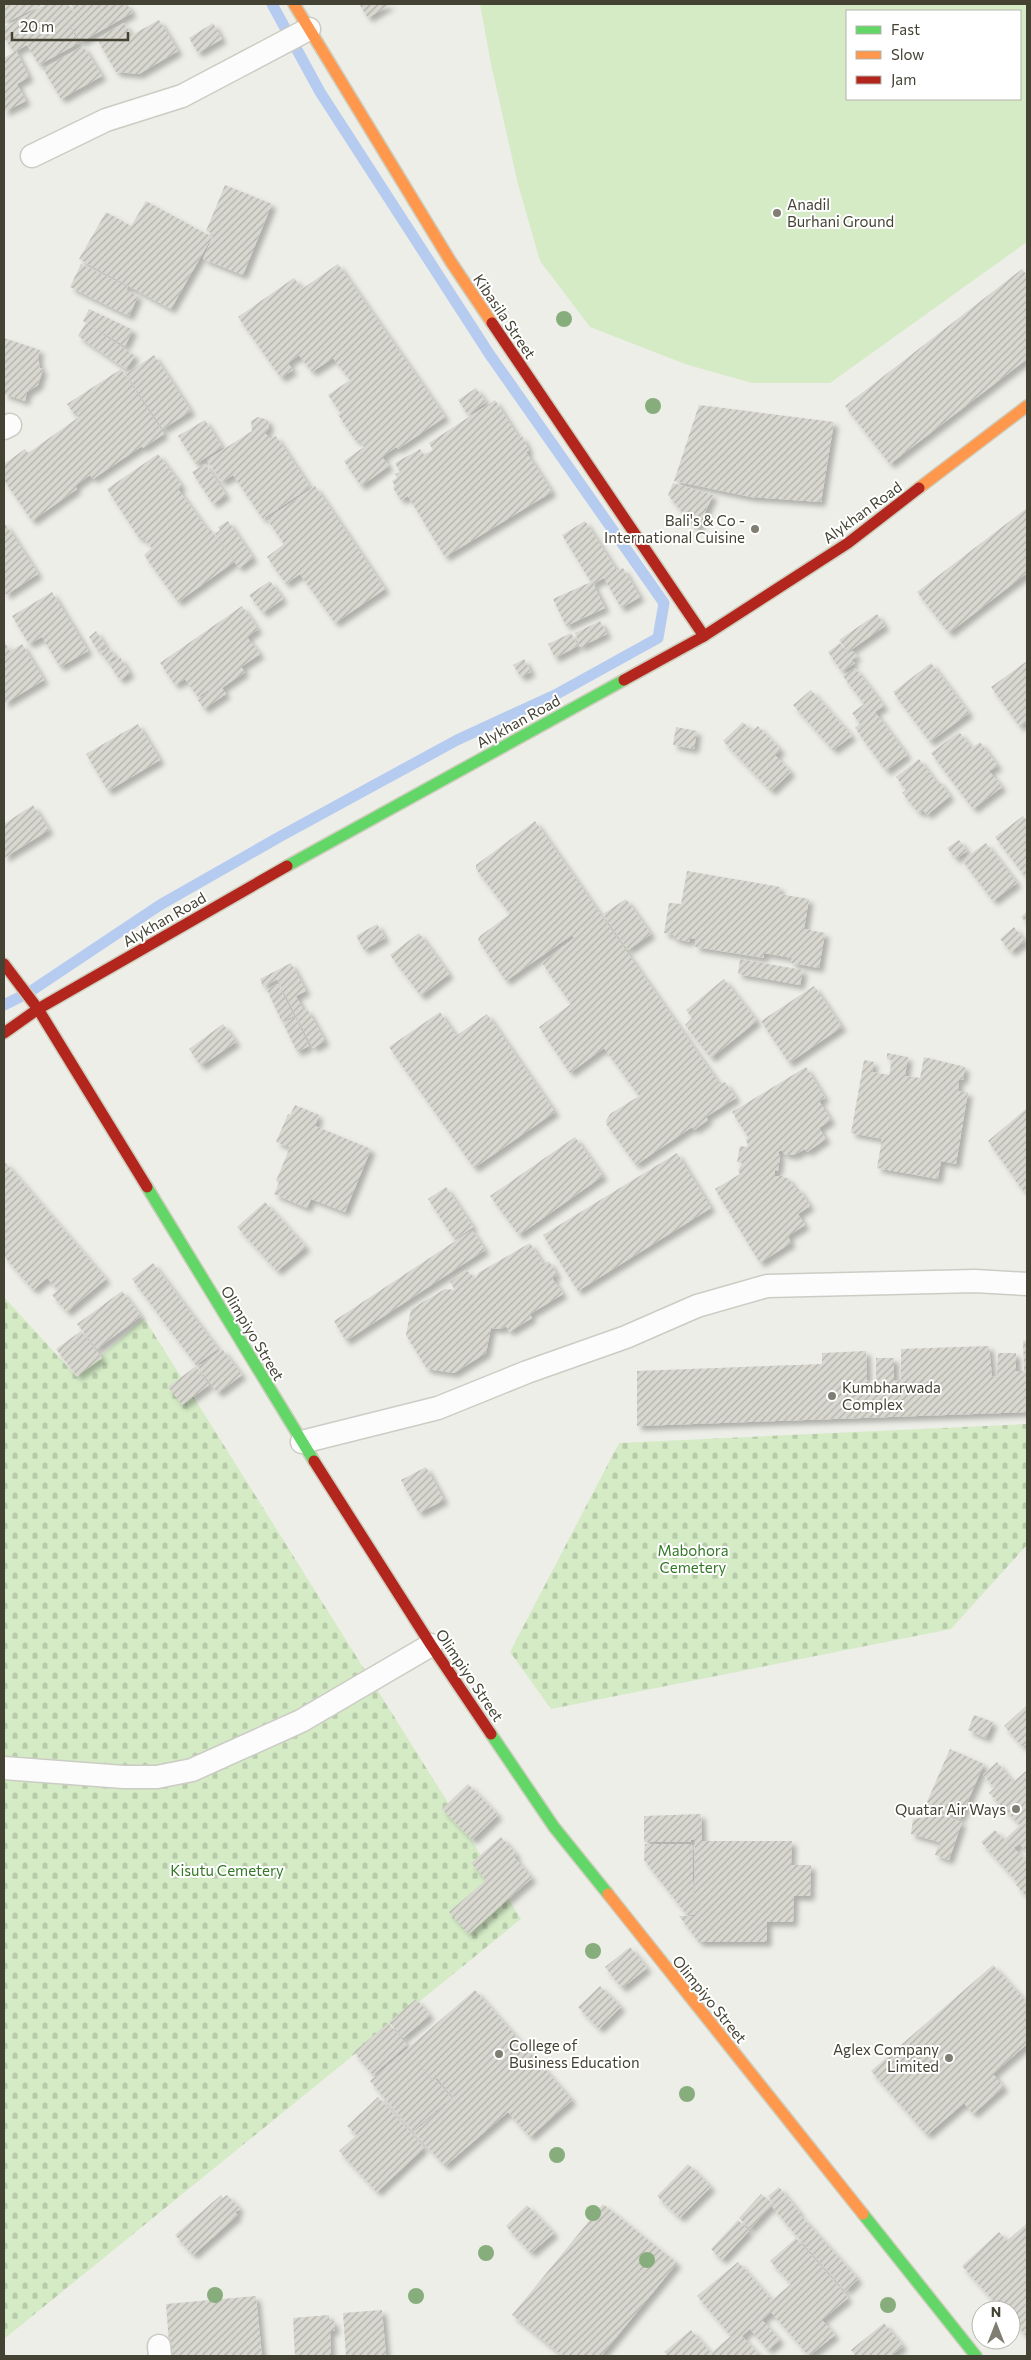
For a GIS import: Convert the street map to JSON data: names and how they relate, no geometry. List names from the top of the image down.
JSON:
{
  "streets": {
    "street": ["Kibasila Street", "Alykhan Road", "Olimpiyo Street"]
  },
  "crossings": [
    ["Kibasila Street", "Alykhan Road"],
    ["Alykhan Road", "Olimpiyo Street"]
  ],
  "parks": ["Mabohora Cemetery", "Kisutu Cemetery"],
  "places": [
    "Anadil Burhani Ground",
    "Bali's & Co - International Cuisine",
    "Kumbharwada Complex",
    "Quatar Air Ways",
    "College of Business Education",
    "Aglex Company Limited"
  ],
  "legend": ["Fast", "Slow", "Jam"],
  "scale_bar": "20 m",
  "north": "top"
}
